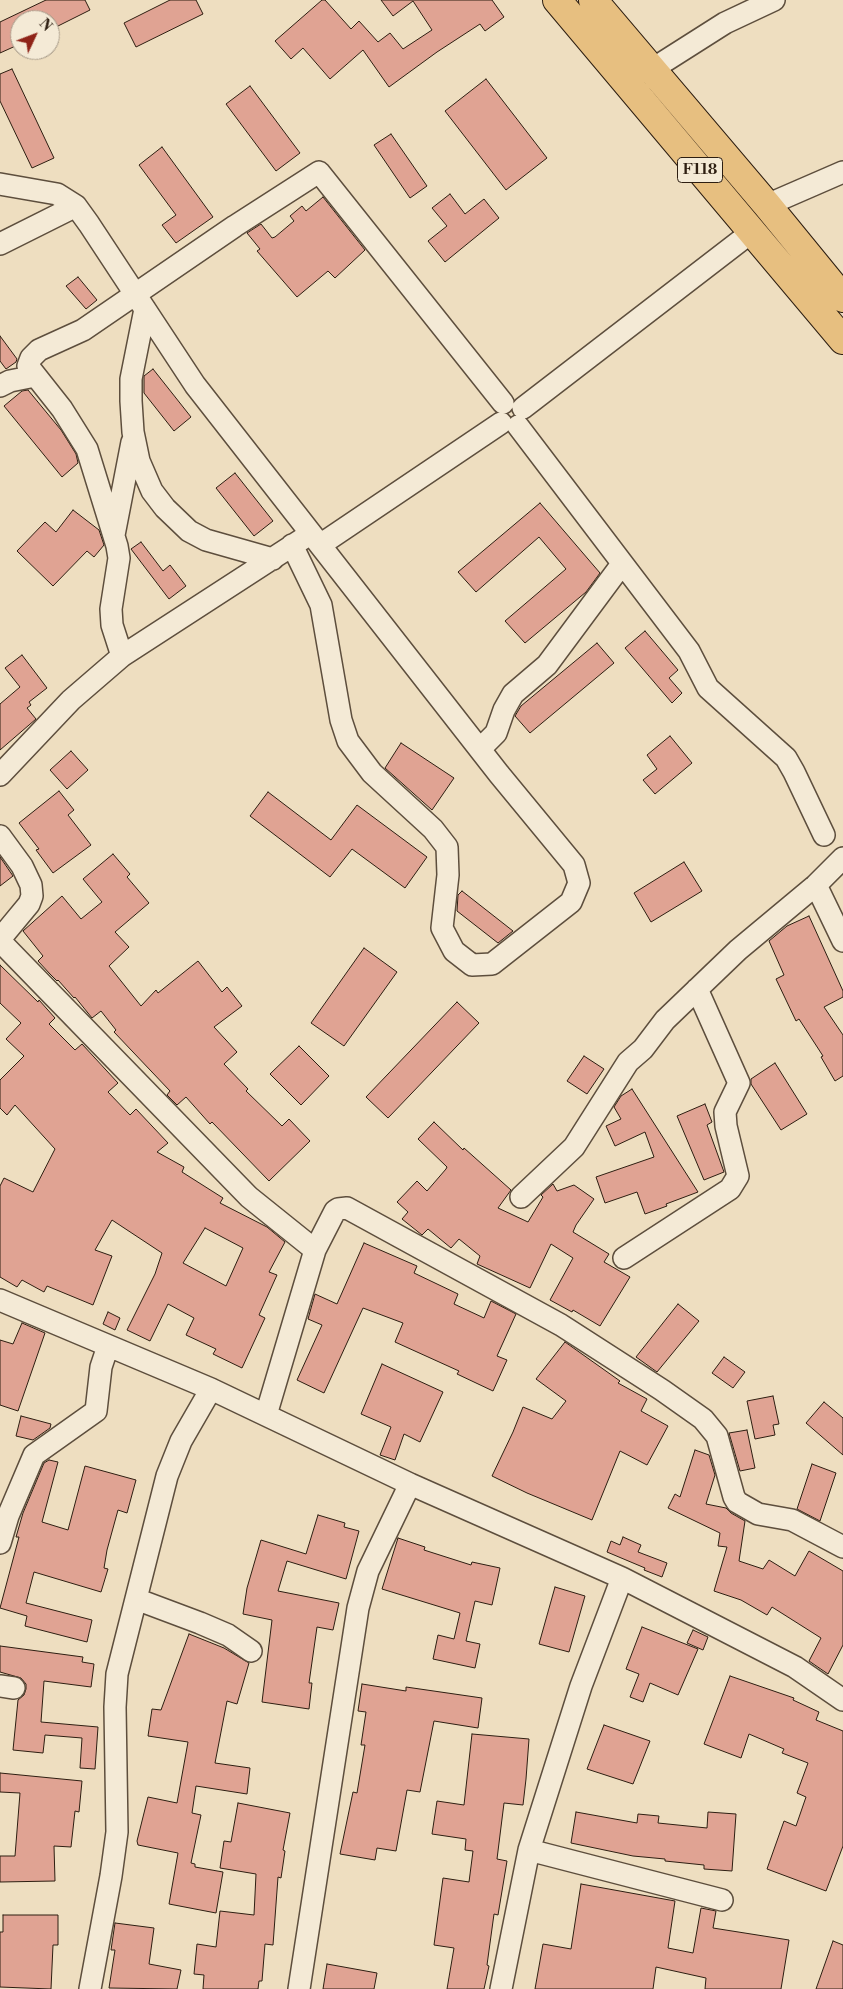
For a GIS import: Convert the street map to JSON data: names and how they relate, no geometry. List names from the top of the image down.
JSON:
{
  "streets": {
    "main road": ["F118"]
  },
  "north": "top right"
}
